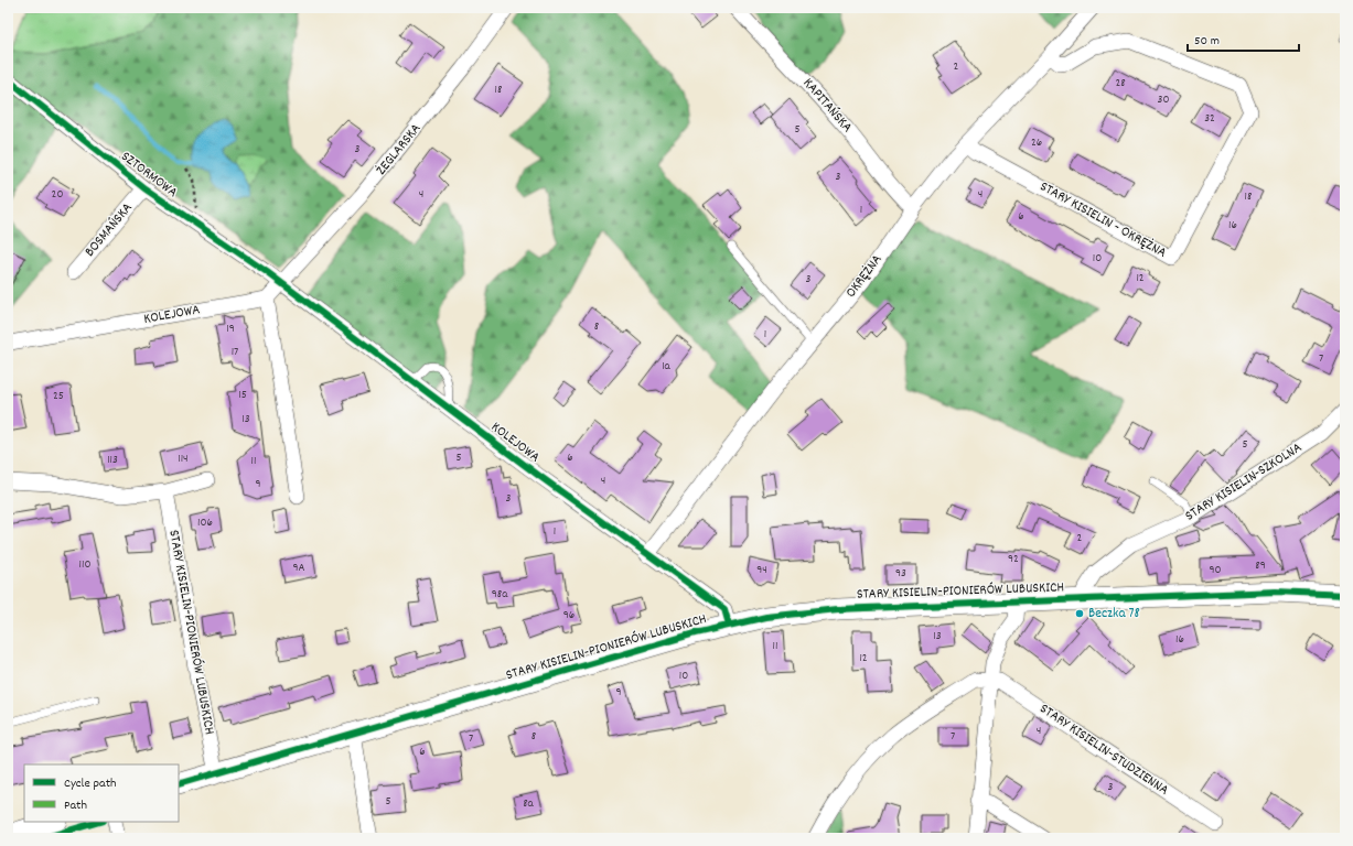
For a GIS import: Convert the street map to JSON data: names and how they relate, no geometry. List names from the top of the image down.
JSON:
{
  "streets": {
    "street": [
      "KAPITAŃSKA",
      "ŻEGLARSKA",
      "SZTORMOWA",
      "STARY KISIELIN - OKRĘŻNA",
      "BOSMAŃSKA",
      "OKRĘŻNA",
      "KOLEJOWA",
      "STARY KISIELIN-SZKOLNA",
      "STARY KISIELIN-PIONIERÓW LUBUSKICH",
      "STARY KISIELIN-STUDZIENNA"
    ]
  },
  "crossings": [
    ["KAPITAŃSKA", "OKRĘŻNA"],
    ["ŻEGLARSKA", "SZTORMOWA"],
    ["ŻEGLARSKA", "KOLEJOWA"],
    ["SZTORMOWA", "BOSMAŃSKA"],
    ["SZTORMOWA", "KOLEJOWA"],
    ["STARY KISIELIN - OKRĘŻNA", "OKRĘŻNA"],
    ["OKRĘŻNA", "KOLEJOWA"],
    ["KOLEJOWA", "STARY KISIELIN-PIONIERÓW LUBUSKICH"],
    ["STARY KISIELIN-SZKOLNA", "STARY KISIELIN-PIONIERÓW LUBUSKICH"]
  ],
  "places": ["Beczka 78"],
  "house_numbers": [
    "2",
    "28",
    "18",
    "30",
    "32",
    "5",
    "26",
    "3",
    "3",
    "20",
    "4",
    "4",
    "18",
    "1",
    "6",
    "16",
    "10",
    "12",
    "3",
    "8",
    "19",
    "1",
    "17",
    "7",
    "1a",
    "15",
    "25",
    "13",
    "5",
    "5",
    "6",
    "114",
    "113",
    "11",
    "4",
    "9",
    "3",
    "106",
    "1",
    "2",
    "92",
    "110",
    "89",
    "9A",
    "94",
    "90",
    "93",
    "98a",
    "96",
    "13",
    "16",
    "11",
    "12",
    "10",
    "9",
    "4",
    "8",
    "7",
    "7",
    "6",
    "3",
    "5",
    "8a"
  ],
  "legend": ["Cycle path", "Path"],
  "scale_bar": "50 m"
}
